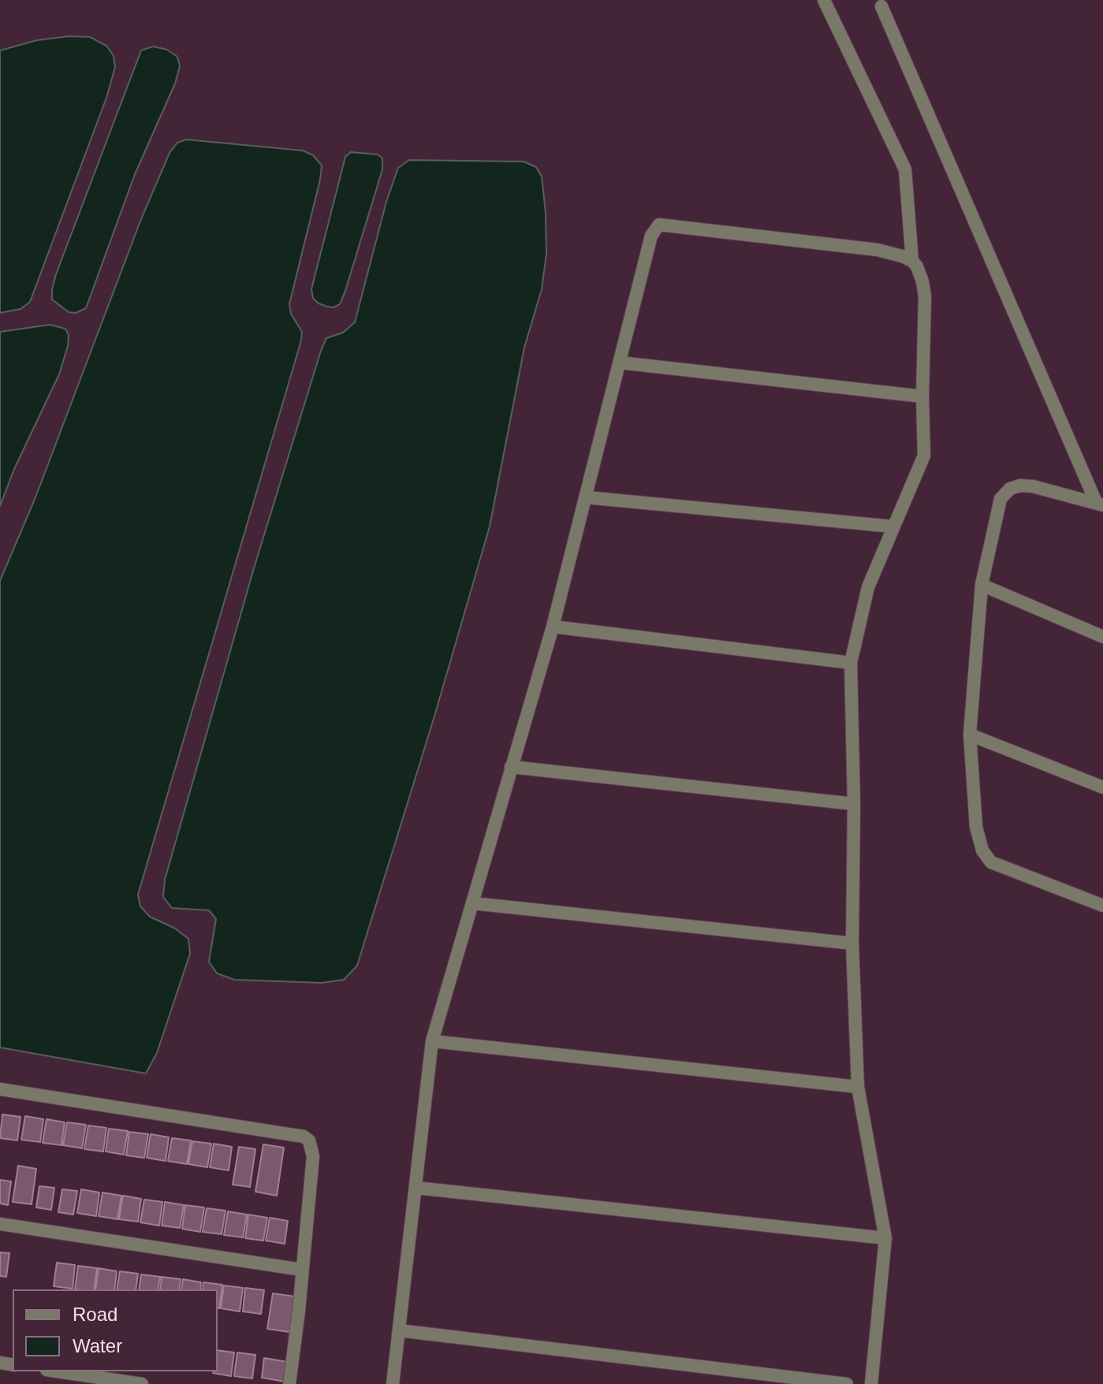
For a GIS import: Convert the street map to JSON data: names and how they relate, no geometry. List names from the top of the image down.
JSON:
{
  "legend": ["Road", "Water"]
}
